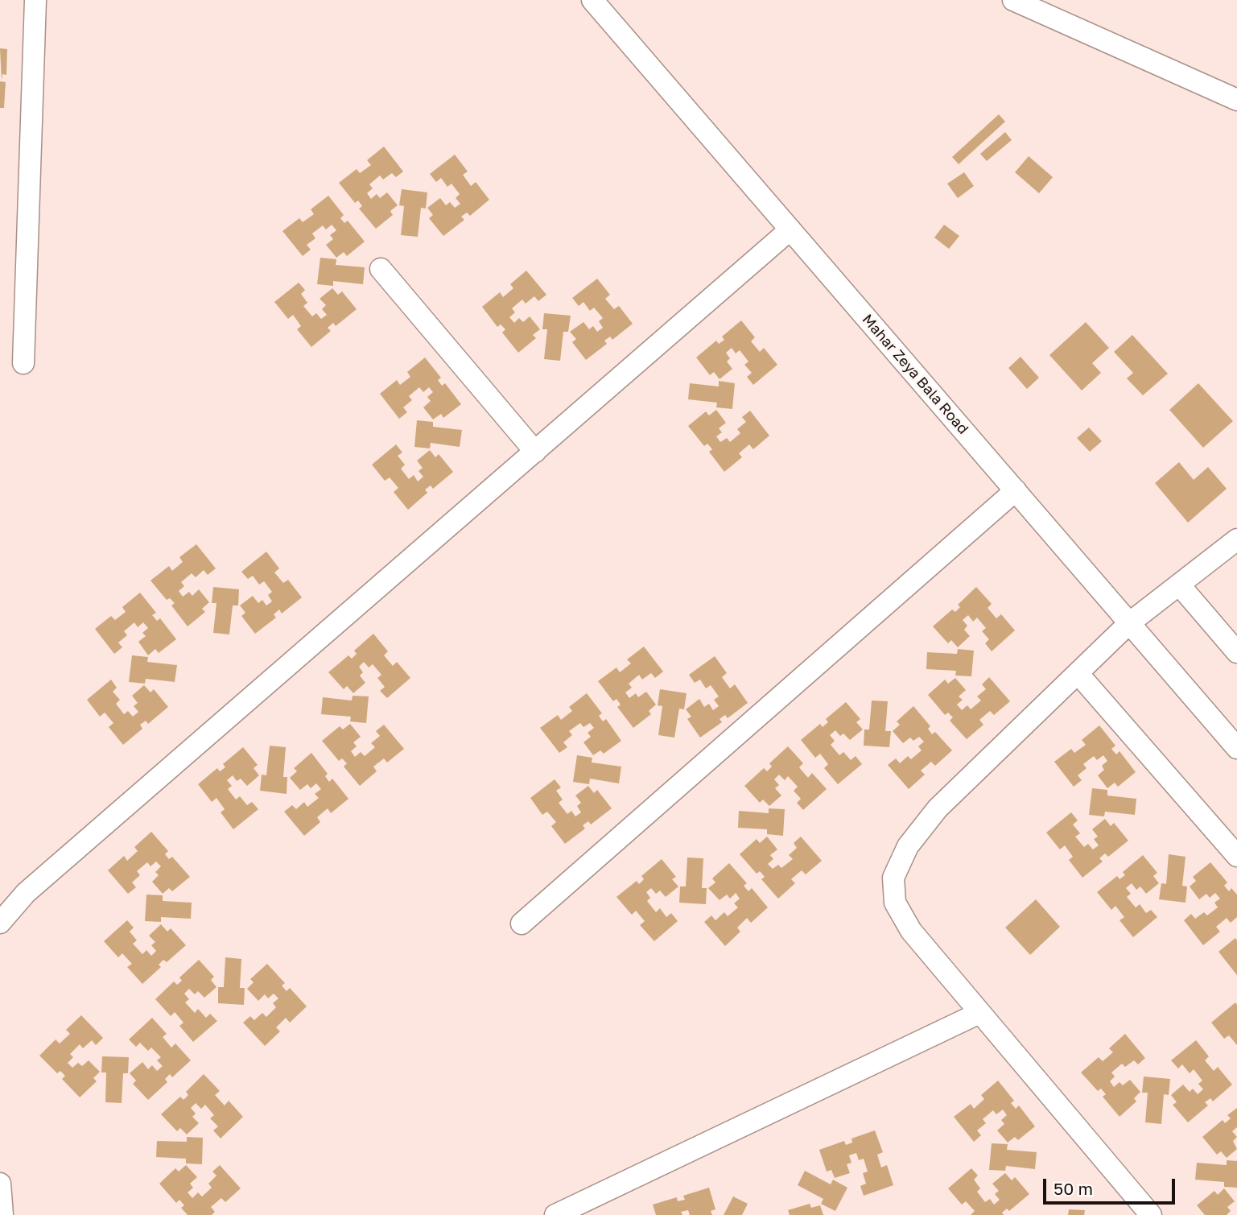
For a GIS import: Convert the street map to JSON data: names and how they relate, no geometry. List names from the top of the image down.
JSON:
{
  "streets": {
    "street": ["Mahar Zeya Bala Road"]
  },
  "scale_bar": "50 m"
}
